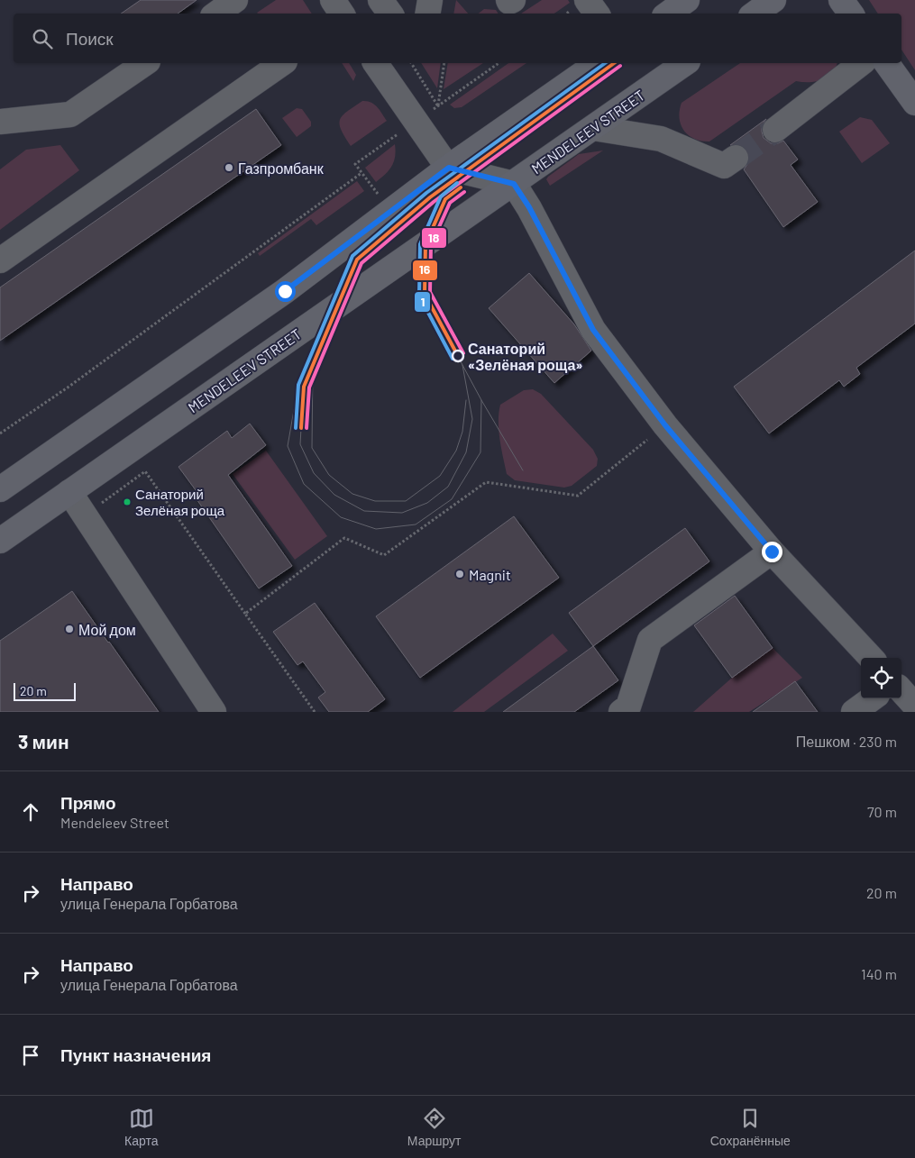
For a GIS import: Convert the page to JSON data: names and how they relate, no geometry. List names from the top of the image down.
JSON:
{
  "streets": {
    "main road": ["MENDELEEV STREET"]
  },
  "places": [
    "Газпромбанк",
    "Санаторий «Зелёная роща»",
    "Санаторий Зелёная роща",
    "Magnit",
    "Мой дом"
  ],
  "lines": ["transit line 16", "transit line 1", "transit line 18"],
  "scale_bar": "20 m",
  "page": {
    "search": "Поиск",
    "scale": "20 m",
    "heading": ["3 мин", "Пешком · 230 m"],
    "list": [
      ["Прямо", "Mendeleev Street", "70 m"],
      ["Направо", "улица Генерала Горбатова", "20 m"],
      ["Направо", "улица Генерала Горбатова", "140 m"],
      "Пункт назначения"
    ],
    "nav": ["Карта", "Маршрут", "Сохранённые"]
  }
}
